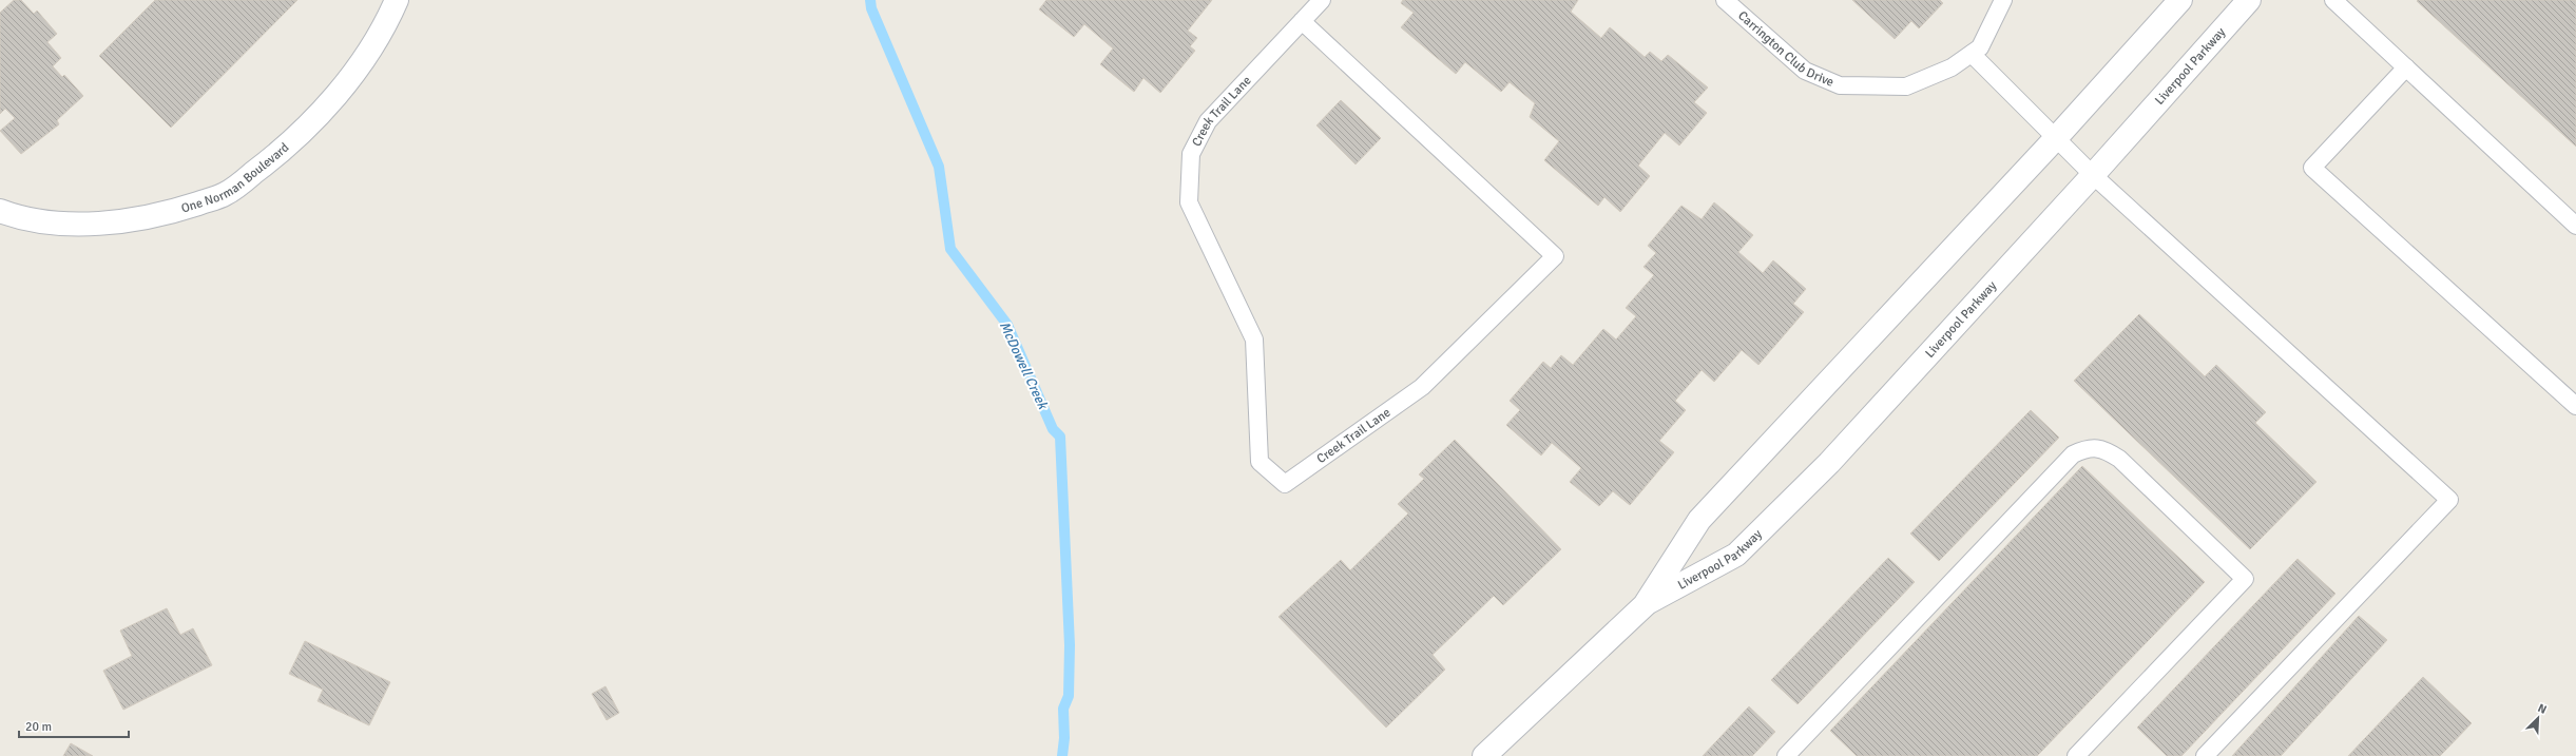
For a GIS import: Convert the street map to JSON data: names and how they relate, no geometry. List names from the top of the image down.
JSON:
{
  "streets": {
    "street": ["Liverpool Parkway", "One Norman Boulevard"],
    "lane": ["Carrington Club Drive", "Creek Trail Lane"]
  },
  "water": ["McDowell Creek"],
  "scale_bar": "20 m",
  "north": "top right"
}
